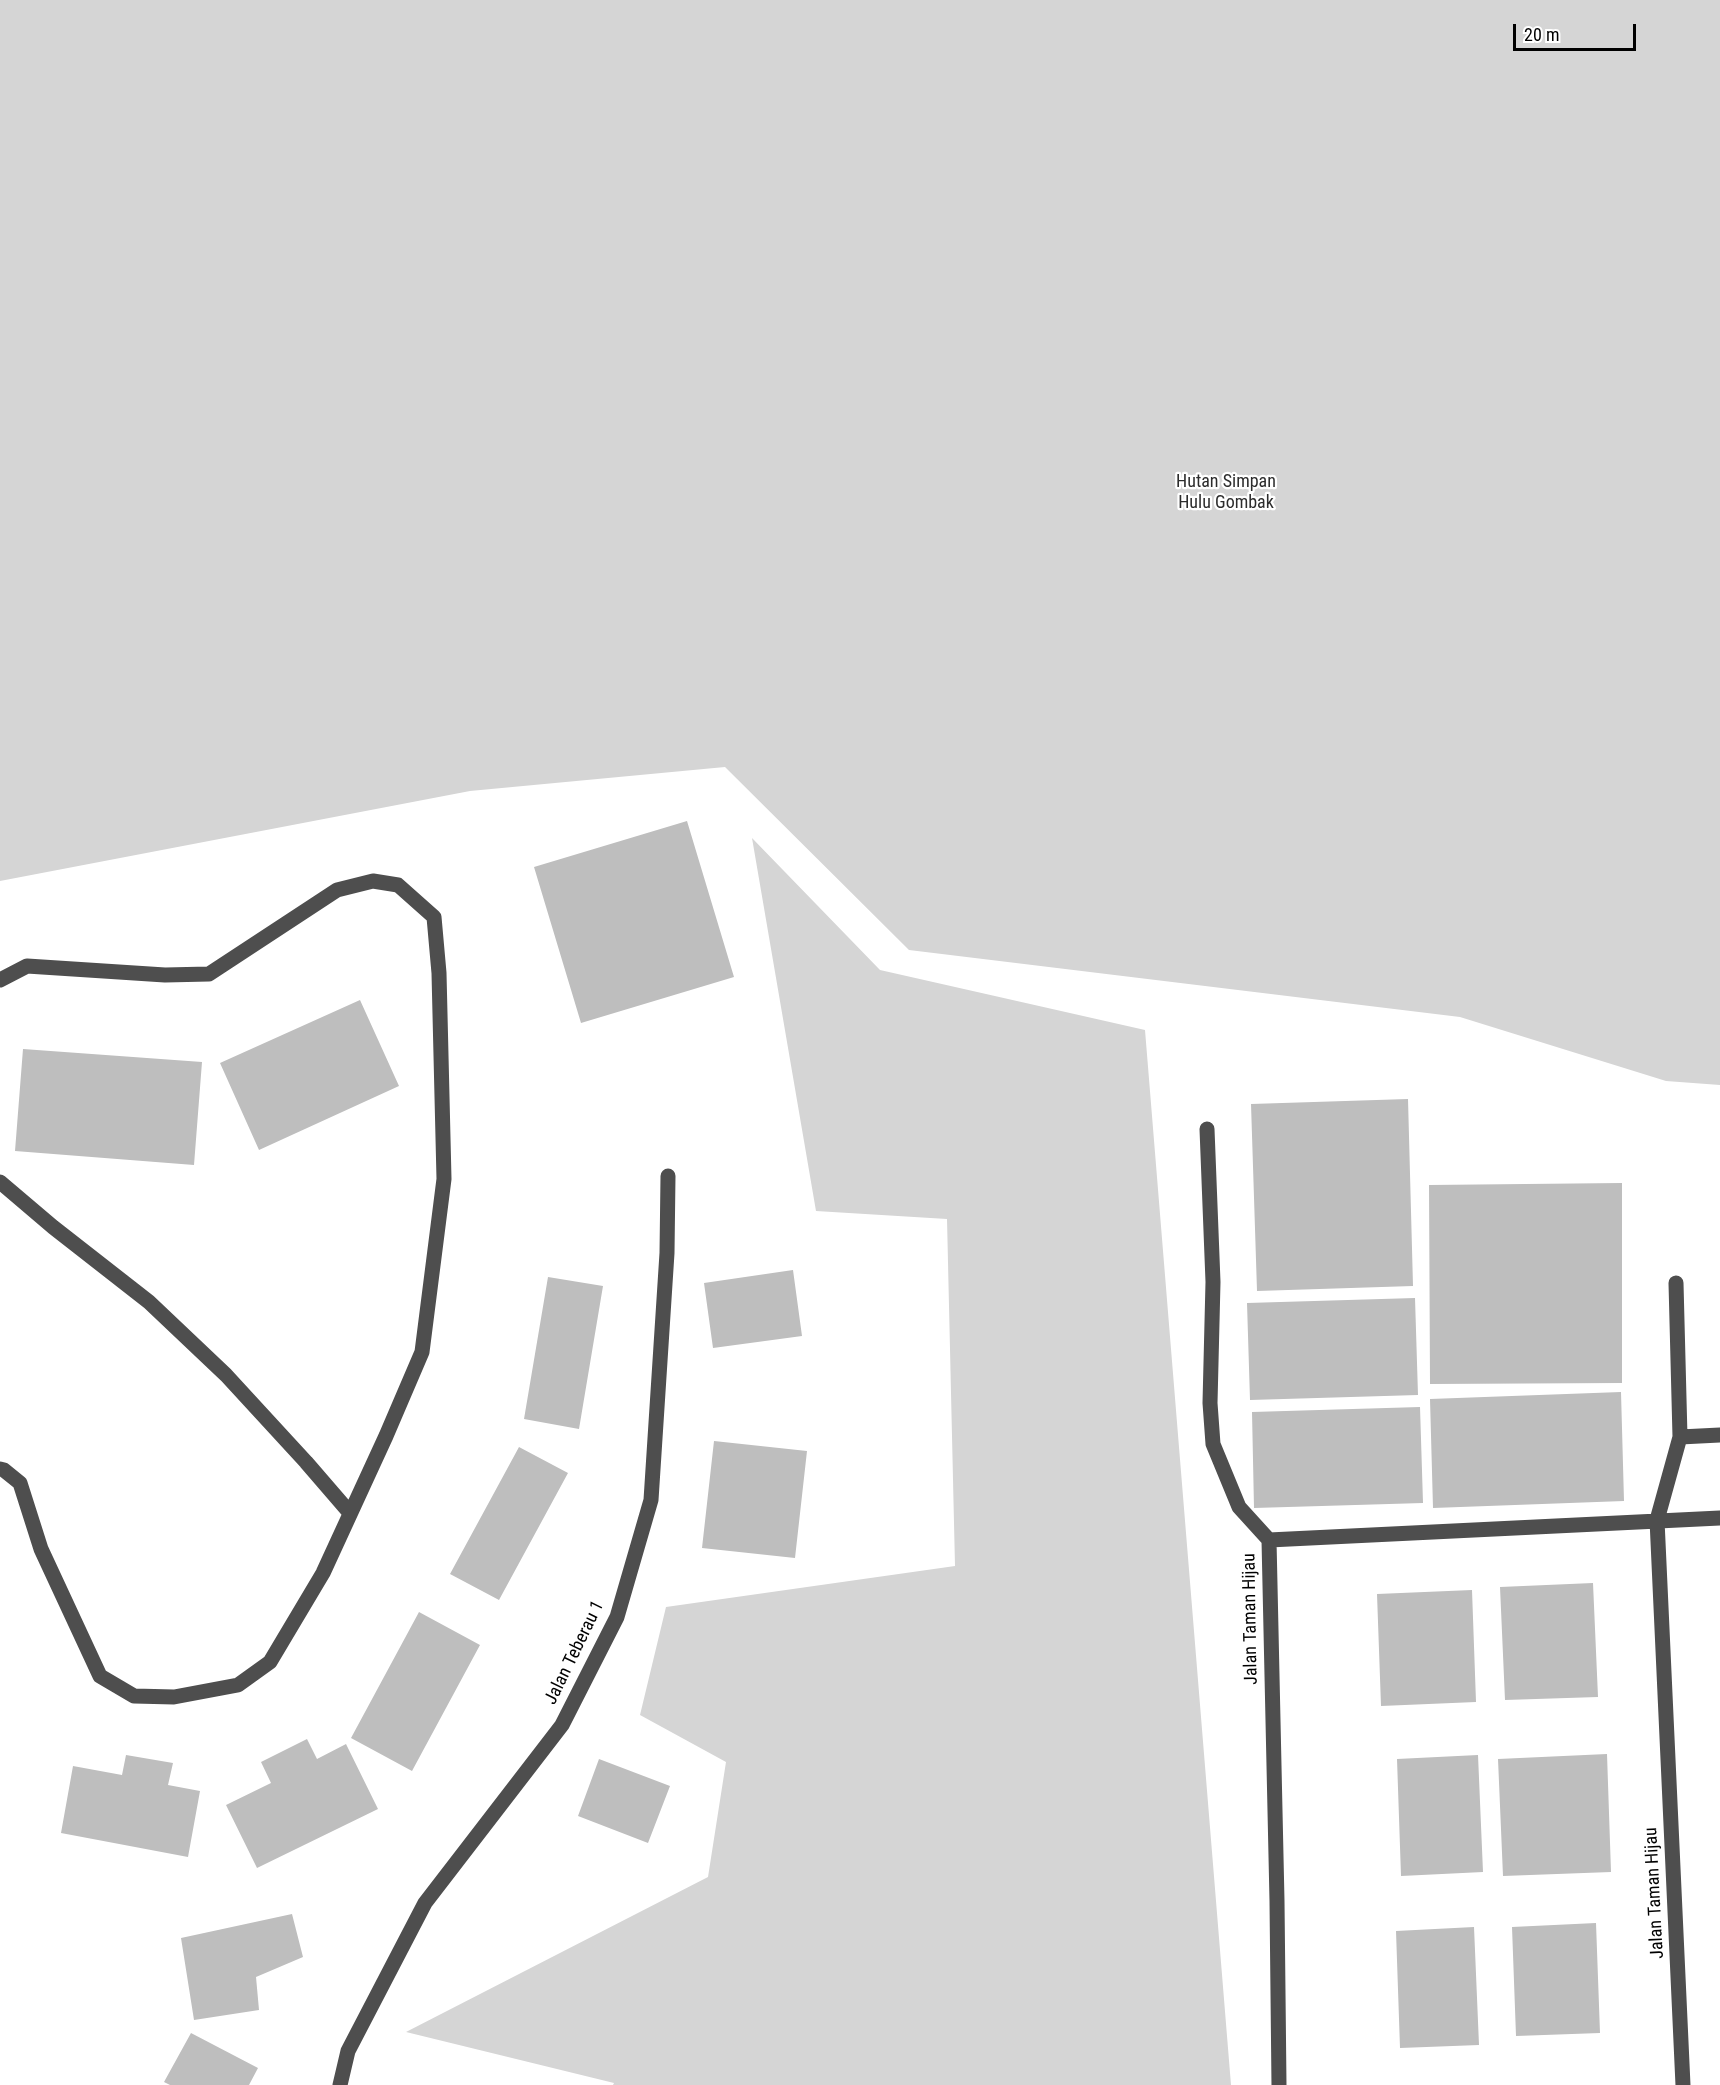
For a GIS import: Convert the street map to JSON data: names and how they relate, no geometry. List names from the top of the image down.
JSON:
{
  "streets": {
    "street": ["Jalan Taman Hijau", "Jalan Teberau 1"]
  },
  "parks": ["Hutan Simpan Hulu Gombak"],
  "scale_bar": "20 m"
}
